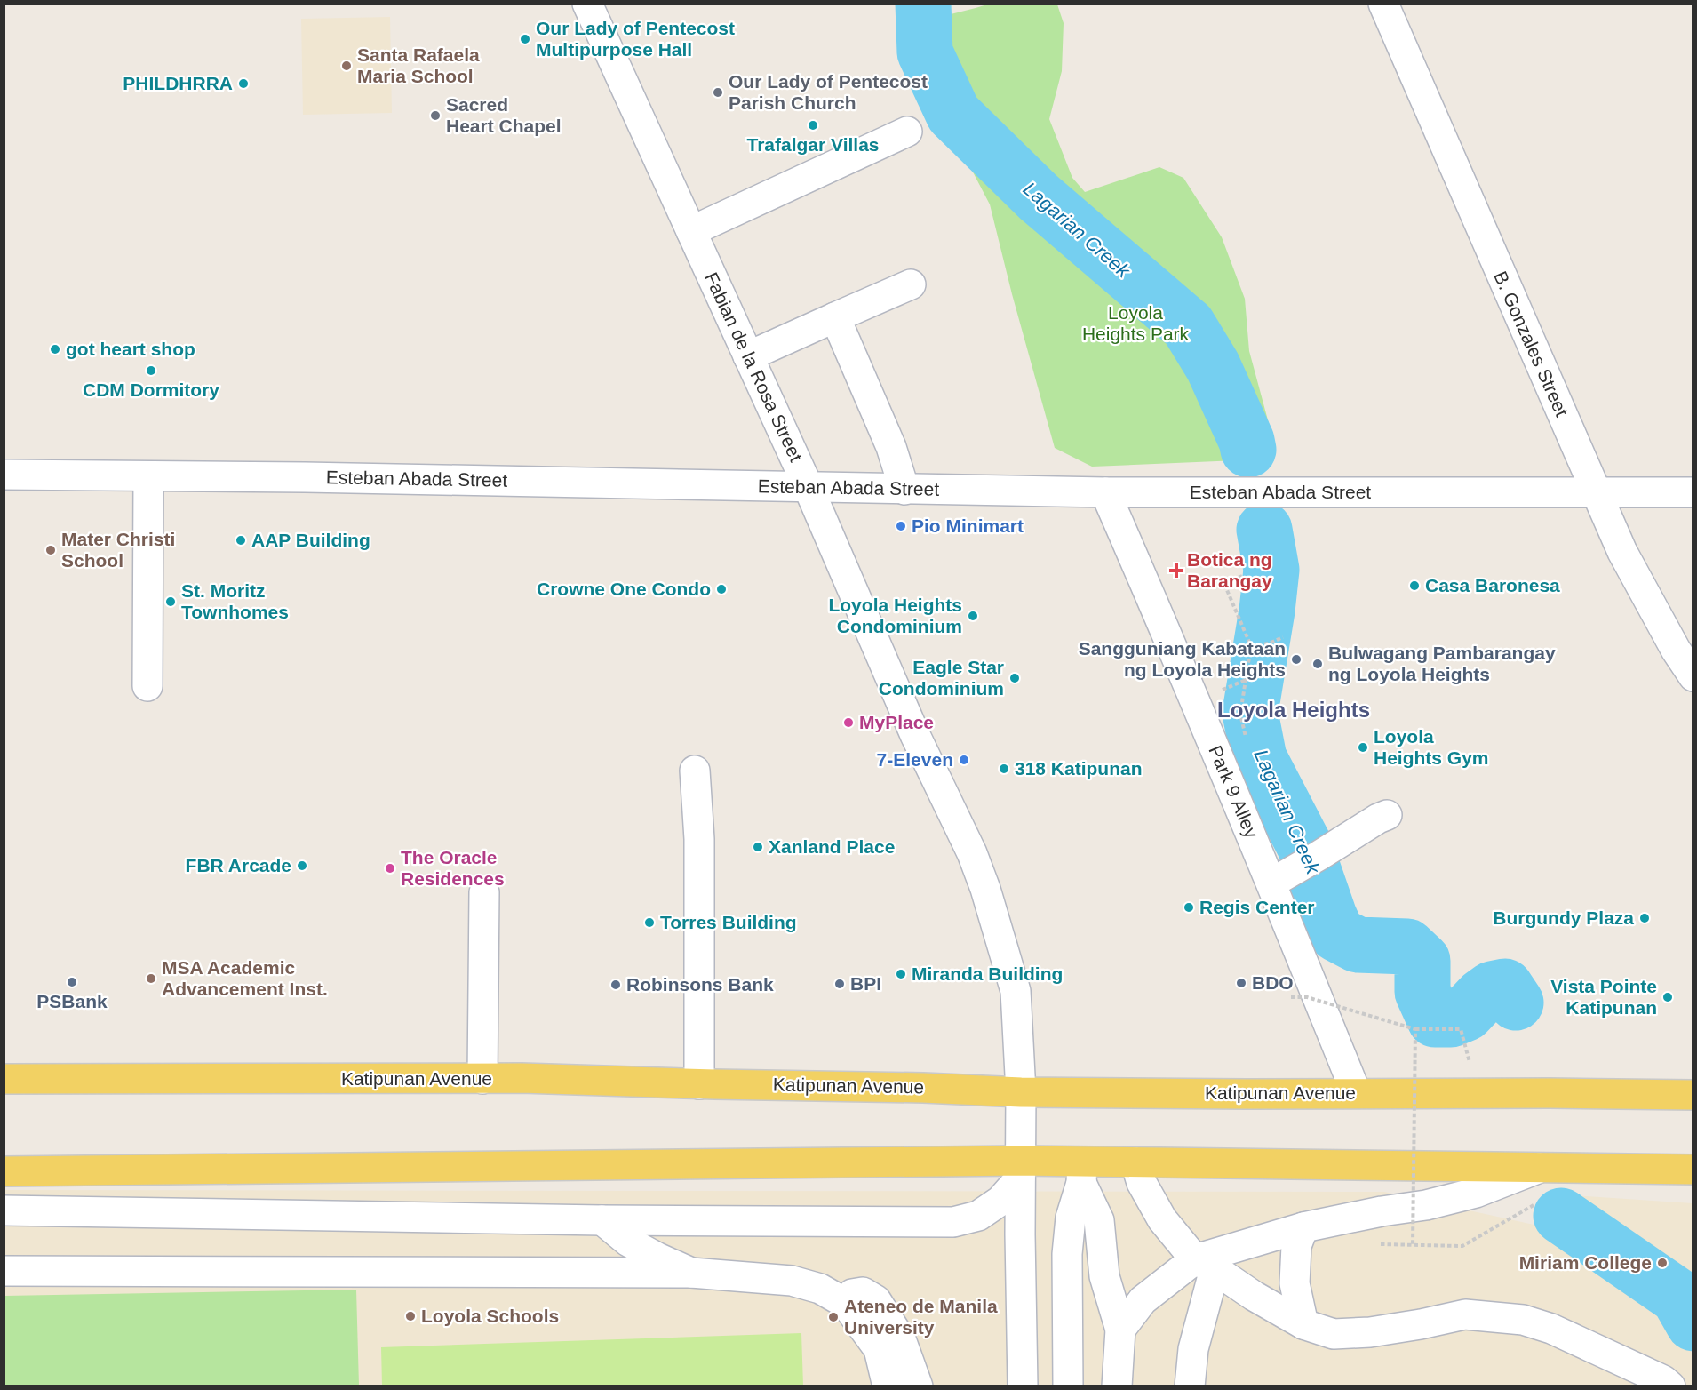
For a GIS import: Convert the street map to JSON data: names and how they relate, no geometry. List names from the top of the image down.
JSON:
{
  "streets": {
    "main road": ["Katipunan Avenue"],
    "street": [
      "B. Gonzales Street",
      "Fabian de la Rosa Street",
      "Esteban Abada Street",
      "Park 9 Alley"
    ]
  },
  "crossings": [
    ["B. Gonzales Street", "Esteban Abada Street"],
    ["Fabian de la Rosa Street", "Esteban Abada Street"],
    ["Fabian de la Rosa Street", "Katipunan Avenue"],
    ["Esteban Abada Street", "Park 9 Alley"],
    ["Park 9 Alley", "Katipunan Avenue"]
  ],
  "districts": ["Loyola Heights"],
  "water": ["Lagarian Creek"],
  "parks": ["Loyola Heights Park"],
  "places": {
    "other": [
      "Our Lady of Pentecost Multipurpose Hall",
      "Santa Rafaela Maria School",
      "PHILDHRRA",
      "Our Lady of Pentecost Parish Church",
      "Sacred Heart Chapel",
      "Trafalgar Villas",
      "got heart shop",
      "CDM Dormitory",
      "Pio Minimart",
      "AAP Building",
      "Mater Christi School",
      "Casa Baronesa",
      "Crowne One Condo",
      "St. Moritz Townhomes",
      "Loyola Heights Condominium",
      "Sangguniang Kabataan ng Loyola Heights",
      "Bulwagang Pambarangay ng Loyola Heights",
      "Eagle Star Condominium",
      "MyPlace",
      "Loyola Heights Gym",
      "7-Eleven",
      "318 Katipunan",
      "Xanland Place",
      "FBR Arcade",
      "The Oracle Residences",
      "Regis Center",
      "Burgundy Plaza",
      "Torres Building",
      "Miranda Building",
      "MSA Academic Advancement Inst.",
      "PSBank",
      "BDO",
      "BPI",
      "Robinsons Bank",
      "Vista Pointe Katipunan",
      "Miriam College",
      "Loyola Schools",
      "Ateneo de Manila University"
    ],
    "health": ["Botica ng Barangay"]
  }
}
